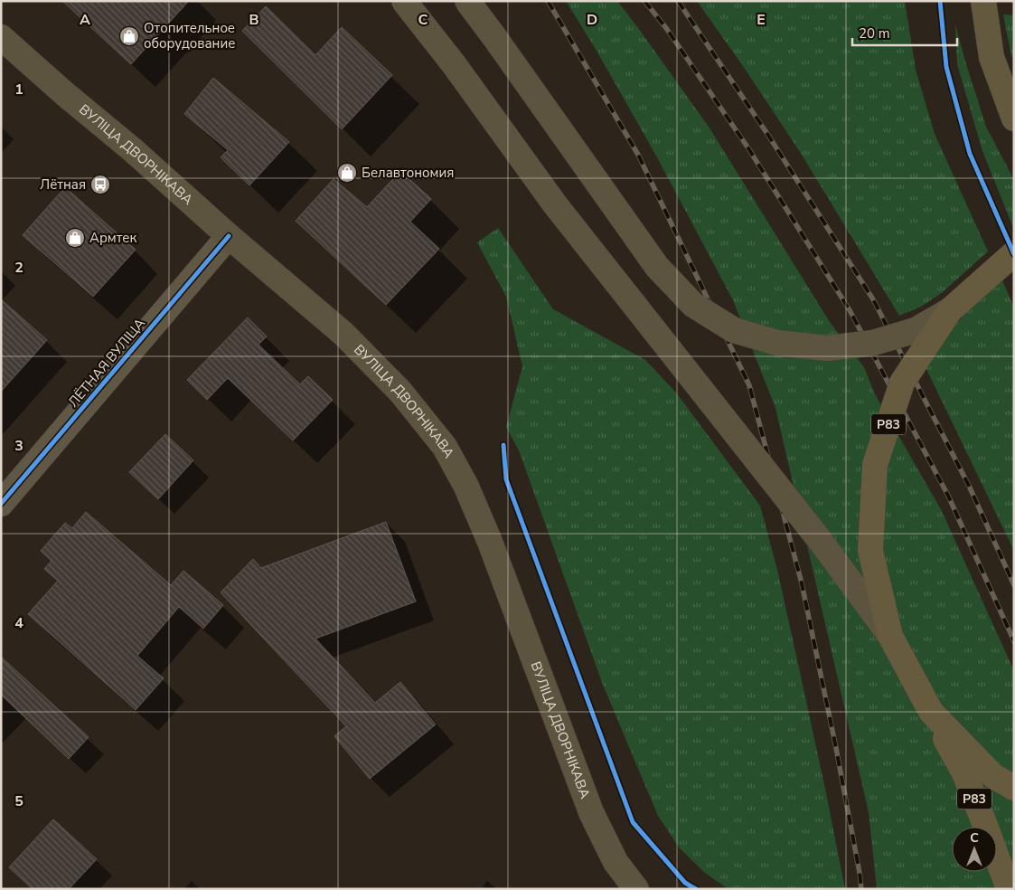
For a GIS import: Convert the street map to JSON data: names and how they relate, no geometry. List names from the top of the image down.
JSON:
{
  "streets": {
    "highway": ["Р83"],
    "main road": ["ВУЛІЦА ДВОРНІКАВА"],
    "street": ["ЛЁТНАЯ ВУЛІЦА"]
  },
  "crossings": [
    ["ВУЛІЦА ДВОРНІКАВА", "ЛЁТНАЯ ВУЛІЦА"]
  ],
  "places": {
    "shop": ["Отопительное оборудование", "Белавтономия", "Армтек"],
    "bus stop": ["Лётная"]
  },
  "scale_bar": "20 m",
  "north": "top",
  "grid": {
    "columns": [
      "A",
      "B",
      "C",
      "D",
      "E"
    ],
    "rows": [
      "1",
      "2",
      "3",
      "4",
      "5"
    ]
  }
}
